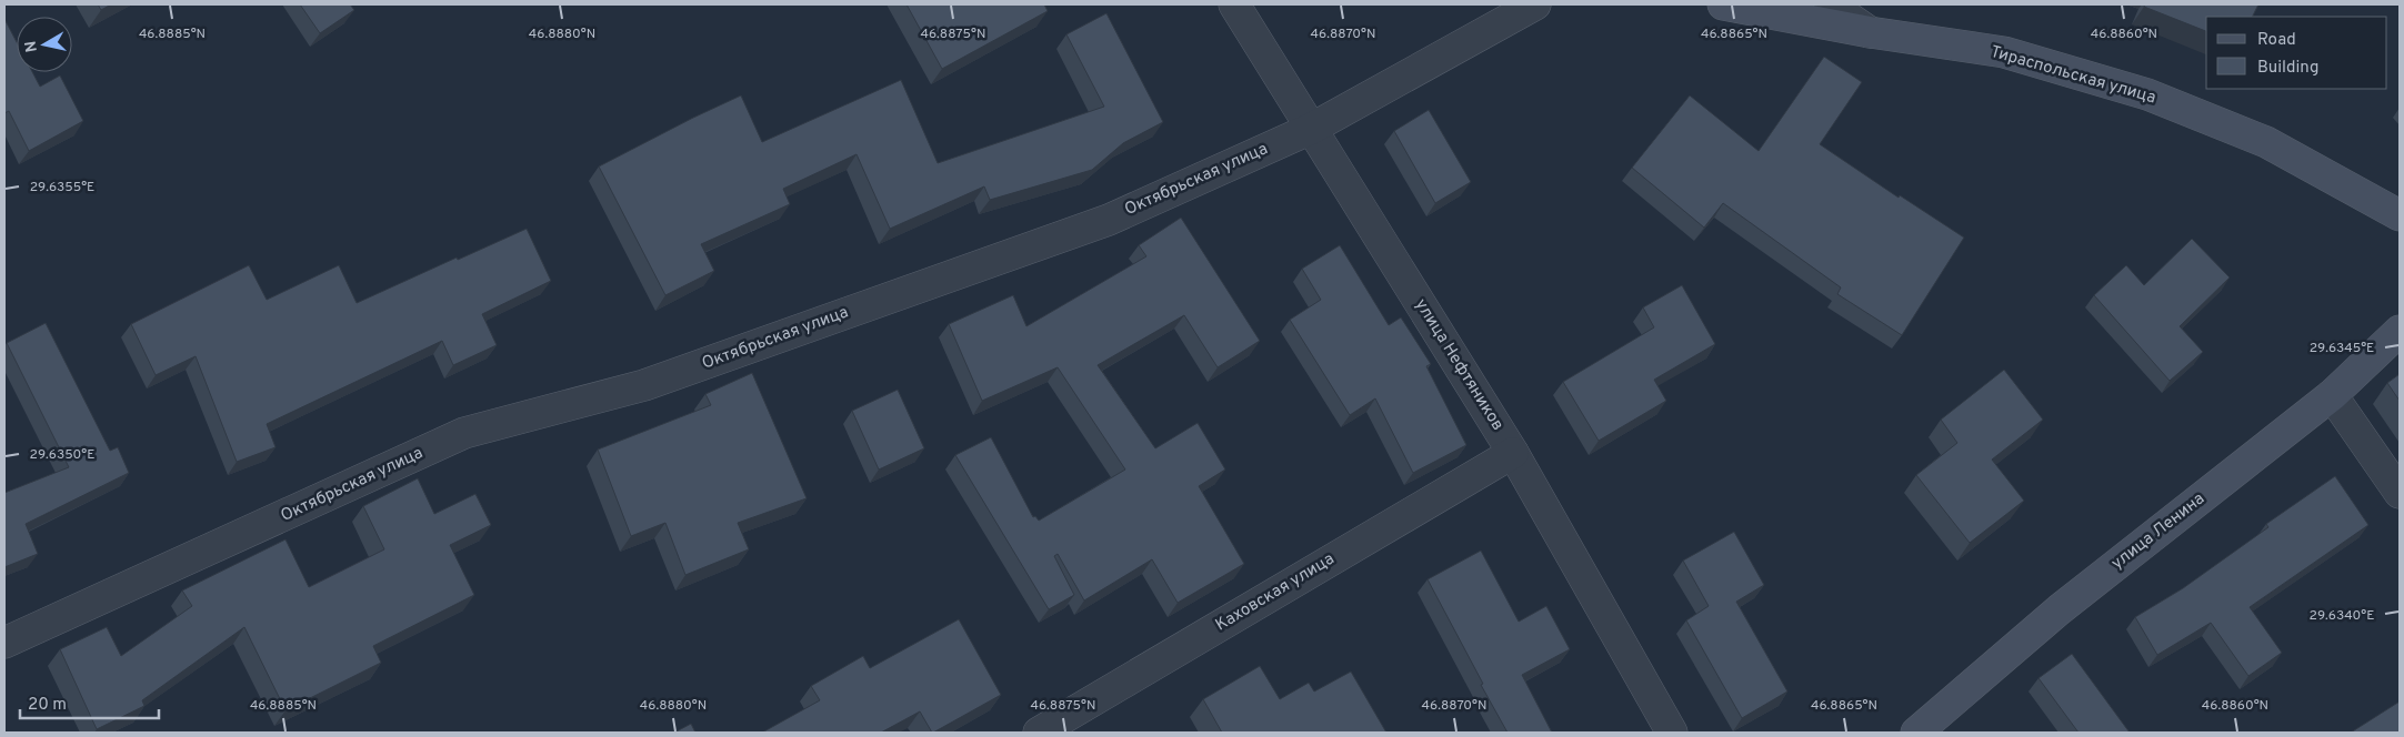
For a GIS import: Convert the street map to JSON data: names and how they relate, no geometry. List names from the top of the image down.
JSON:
{
  "streets": {
    "street": [
      "Тираспольская улица",
      "Октябрьская улица",
      "улица Нефтяников",
      "улица Ленина",
      "Каховская улица"
    ]
  },
  "crossings": [
    ["Октябрьская улица", "улица Нефтяников"],
    ["улица Нефтяников", "Каховская улица"]
  ],
  "legend": ["Road", "Building"],
  "scale_bar": "20 m",
  "north": "left",
  "coordinates": [
    "46.8880°N",
    "46.8870°N",
    "46.8860°N",
    "46.8885°N",
    "46.8875°N",
    "46.8865°N",
    "29.6355°E",
    "29.6345°E",
    "29.6350°E",
    "29.6340°E"
  ]
}
